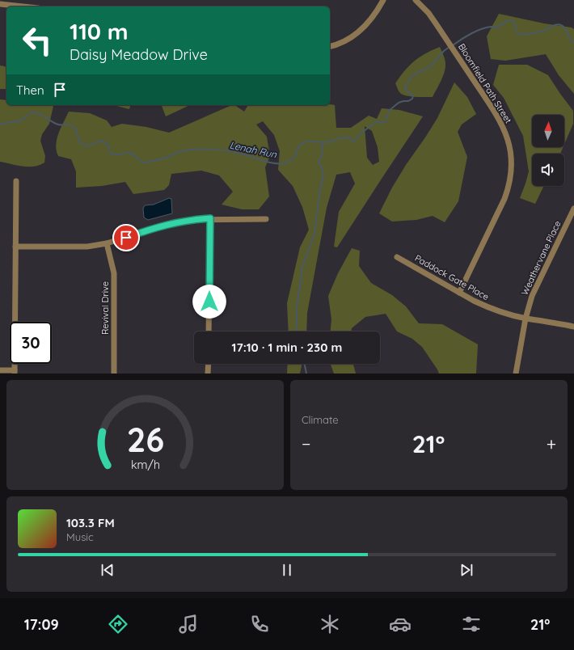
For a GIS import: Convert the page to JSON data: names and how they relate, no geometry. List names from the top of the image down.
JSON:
{
  "streets": {
    "street": [
      "Bloomfield Path Street",
      "Weathervane Place",
      "Paddock Gate Place",
      "Revival Drive"
    ]
  },
  "crossings": [
    ["Bloomfield Path Street", "Paddock Gate Place"],
    ["Weathervane Place", "Paddock Gate Place"]
  ],
  "water": ["Lenah Run"],
  "north": "top",
  "page": {
    "turn": ["110 m", "Daisy Meadow Drive"],
    "then": "Then",
    "limit": "30",
    "trip": "17:10 · 1 min · 230 m",
    "tile": "Climate",
    "heat": ["−", "21°", "+"],
    "song": ["103.3 FM", "Music"],
    "tabs": ["17:09", "21°"],
    "gauge": ["26", "km/h"]
  }
}
